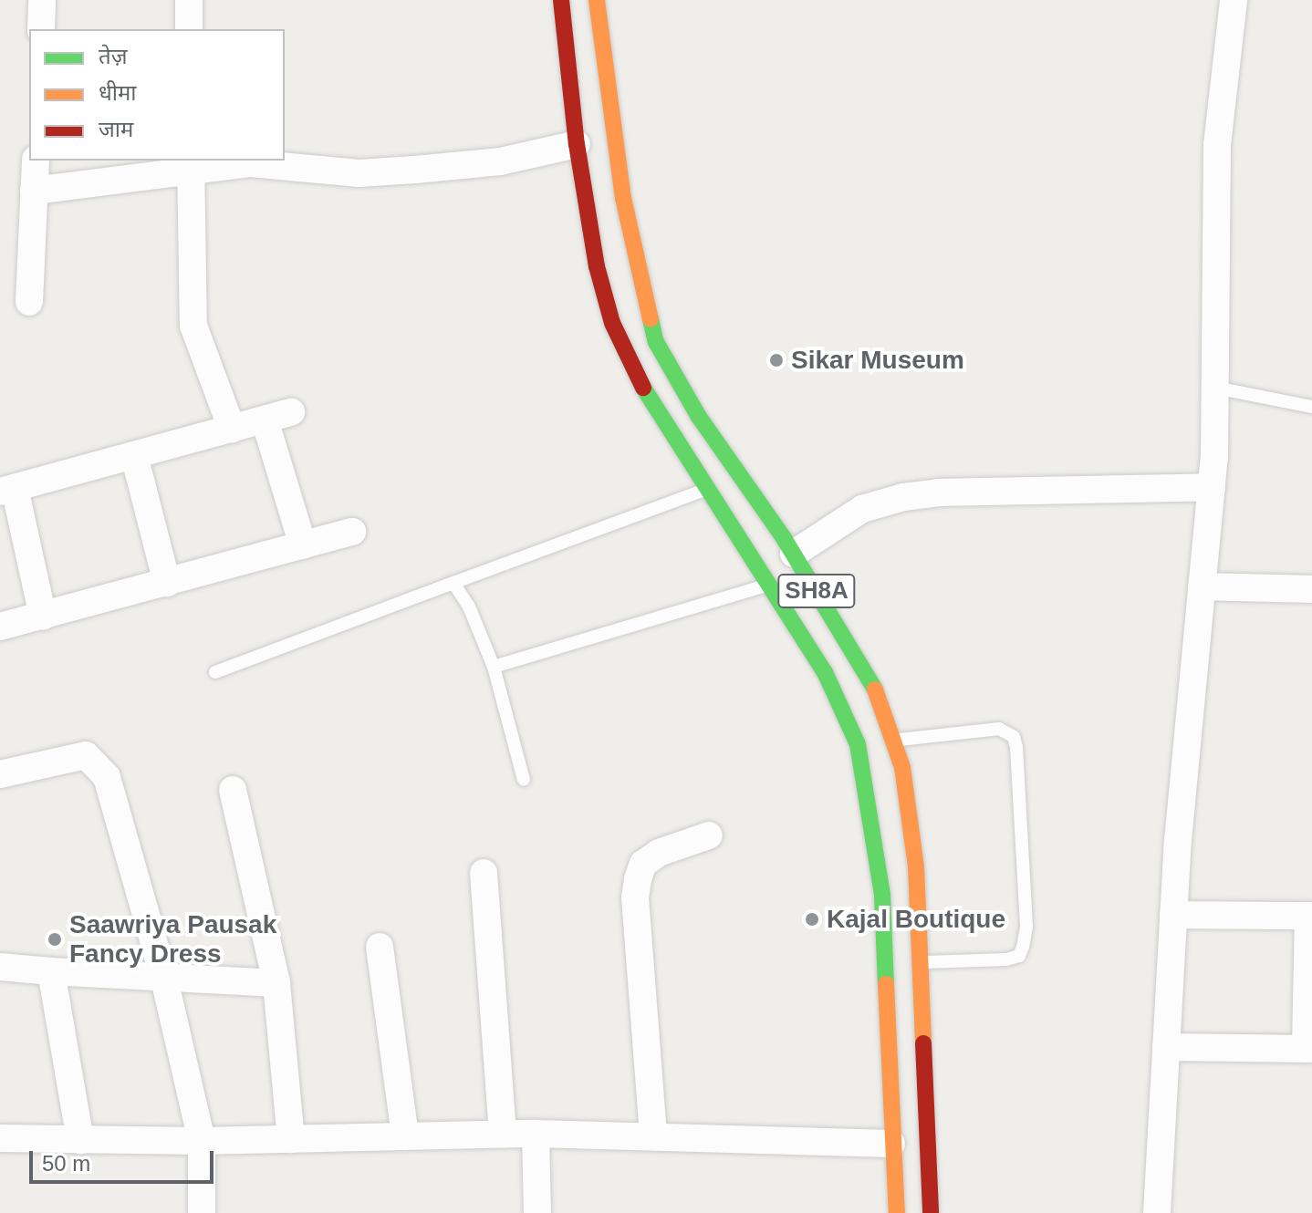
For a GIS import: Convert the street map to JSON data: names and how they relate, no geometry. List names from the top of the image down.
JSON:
{
  "streets": {
    "main road": ["SH8A"]
  },
  "places": ["Sikar Museum", "Kajal Boutique", "Saawriya Pausak Fancy Dress"],
  "legend": ["तेज़", "धीमा", "जाम"],
  "scale_bar": "50 m"
}
